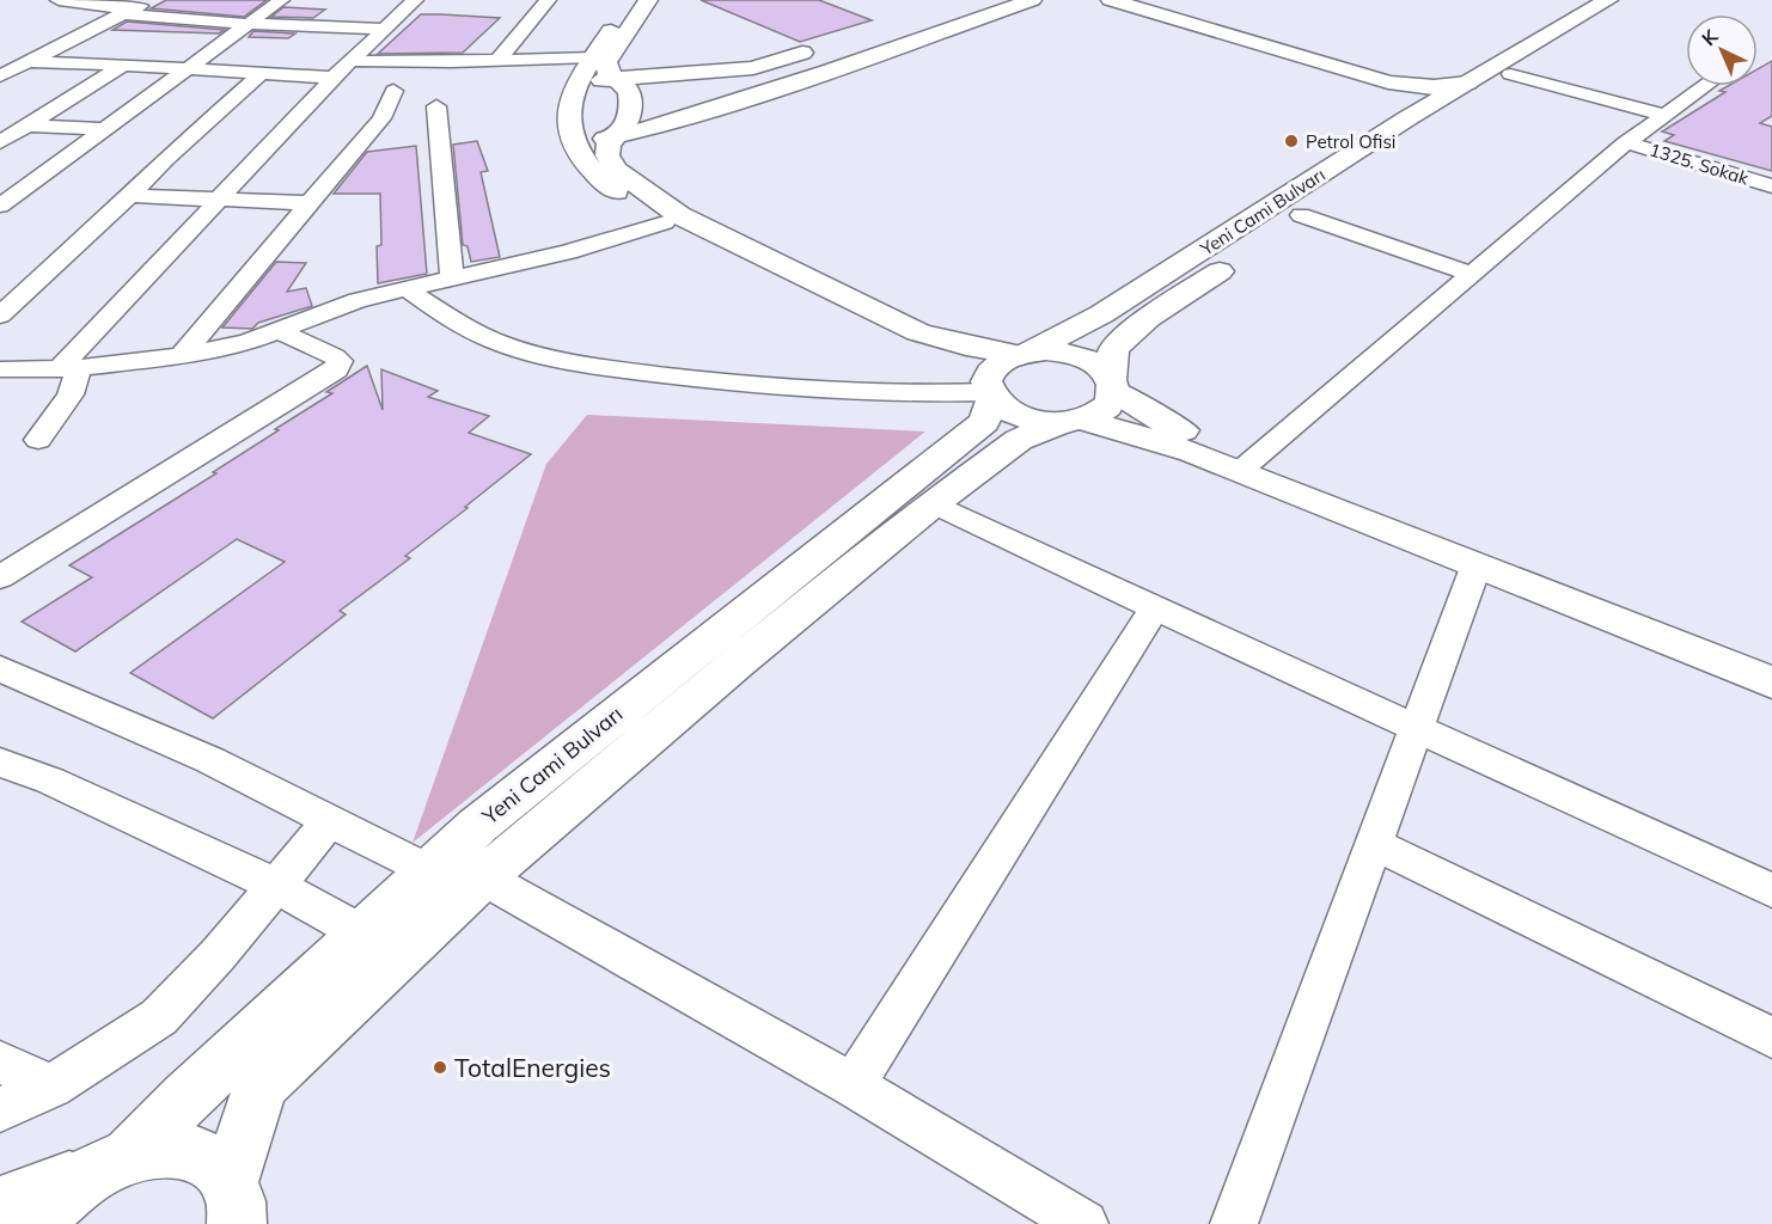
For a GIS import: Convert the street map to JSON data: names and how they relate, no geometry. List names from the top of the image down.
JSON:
{
  "streets": {
    "street": ["1325. Sokak", "Yeni Cami Bulvarı"]
  },
  "places": ["Petrol Ofisi", "TotalEnergies"],
  "north": "top left"
}
